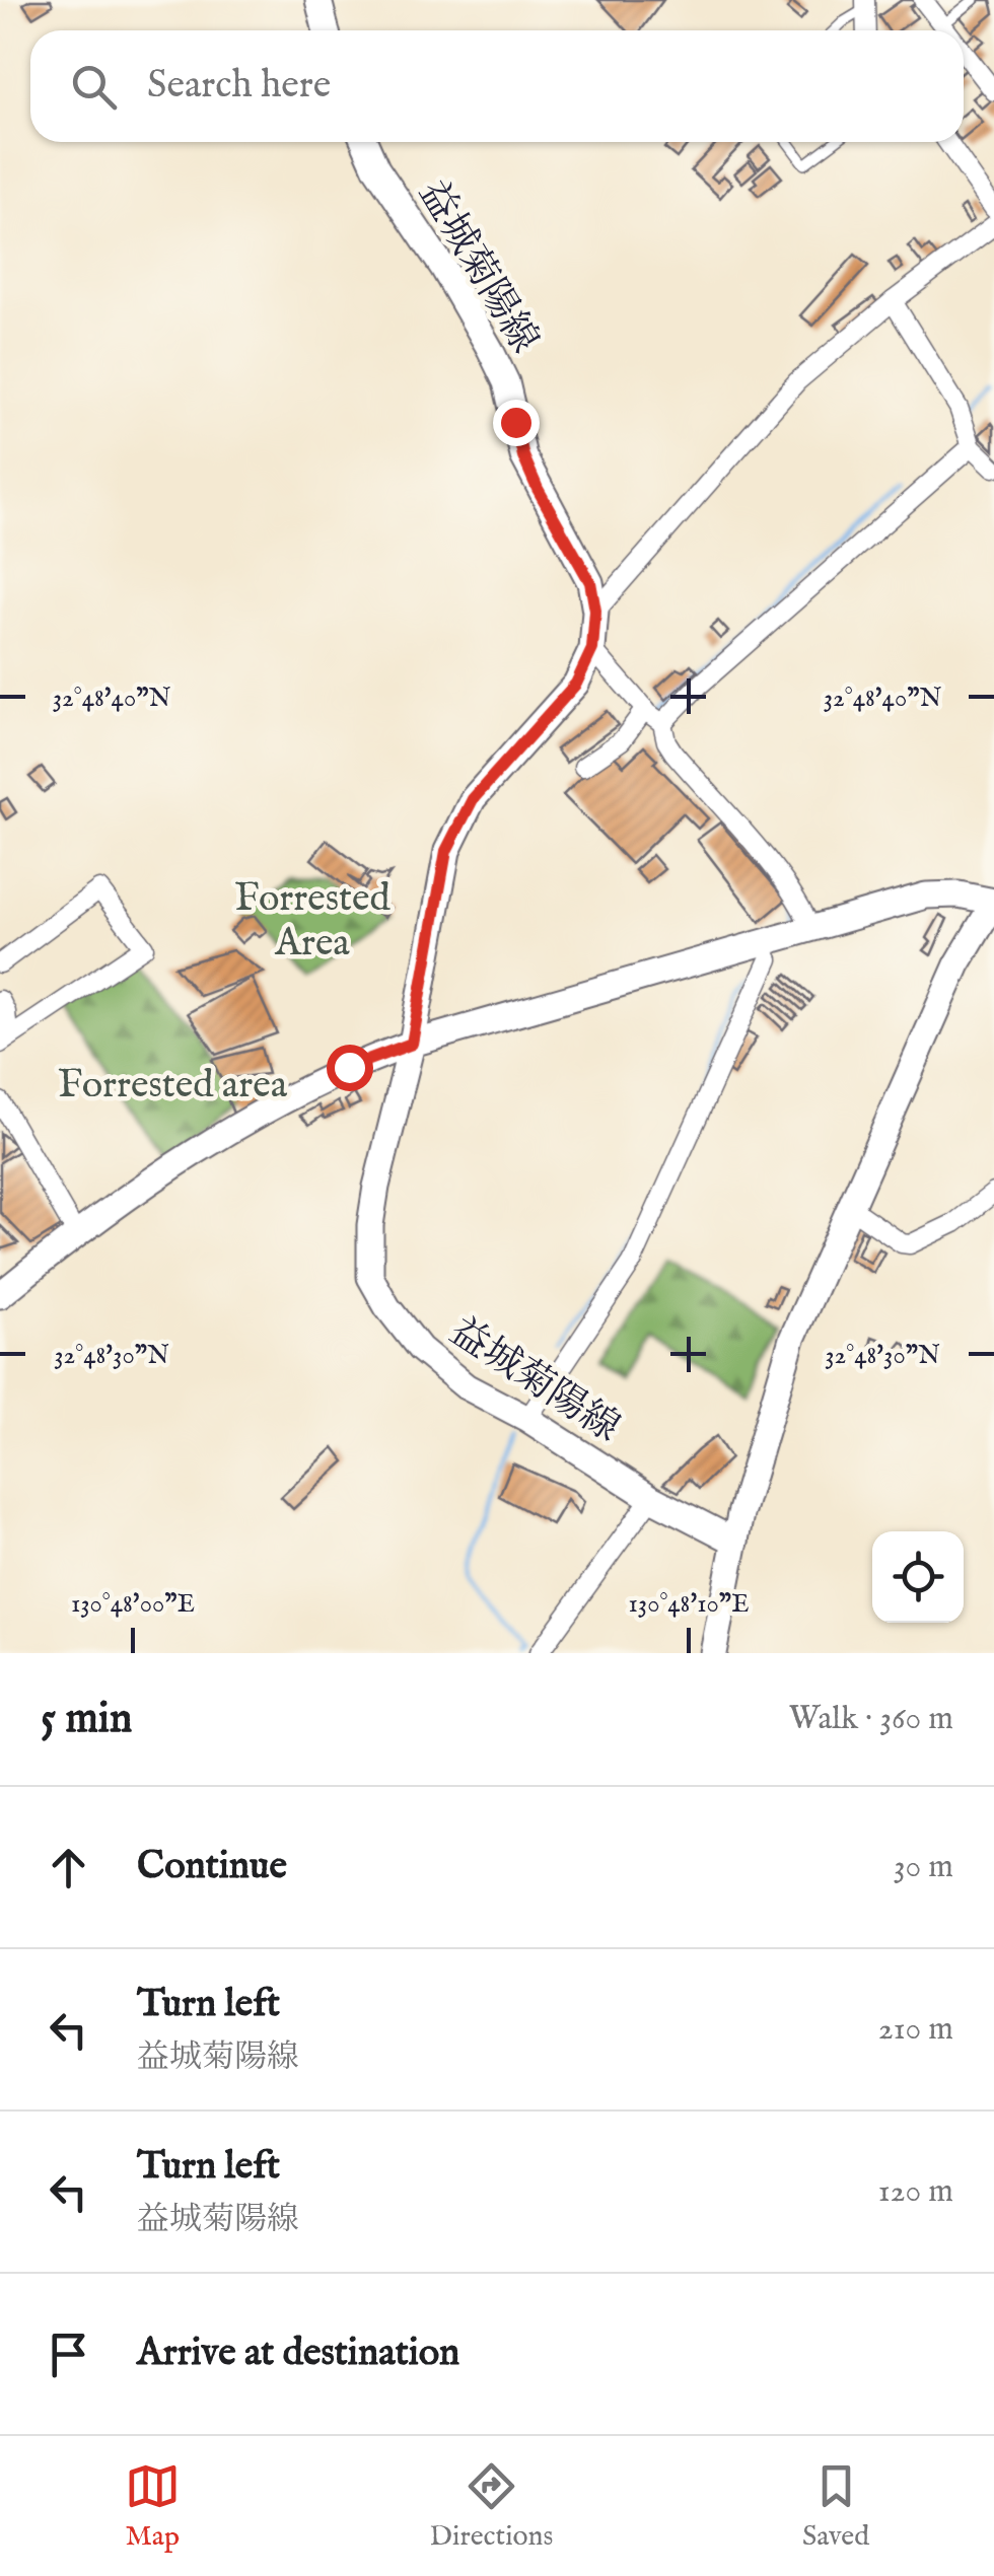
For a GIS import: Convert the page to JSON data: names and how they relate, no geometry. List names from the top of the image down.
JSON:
{
  "streets": {
    "main road": ["益城菊陽線"]
  },
  "parks": ["Forrested Area", "Forrested area"],
  "page": {
    "search": "Search here",
    "heading": ["5 min", "Walk · 360 m"],
    "list": [
      ["Continue", "30 m"],
      ["Turn left", "益城菊陽線", "210 m"],
      ["Turn left", "益城菊陽線", "120 m"],
      "Arrive at destination"
    ],
    "nav": ["Map", "Directions", "Saved"]
  },
  "coordinates": [
    "32°48'40\"N",
    "32°48'30\"N",
    "130°48'00\"E",
    "130°48'10\"E"
  ]
}
